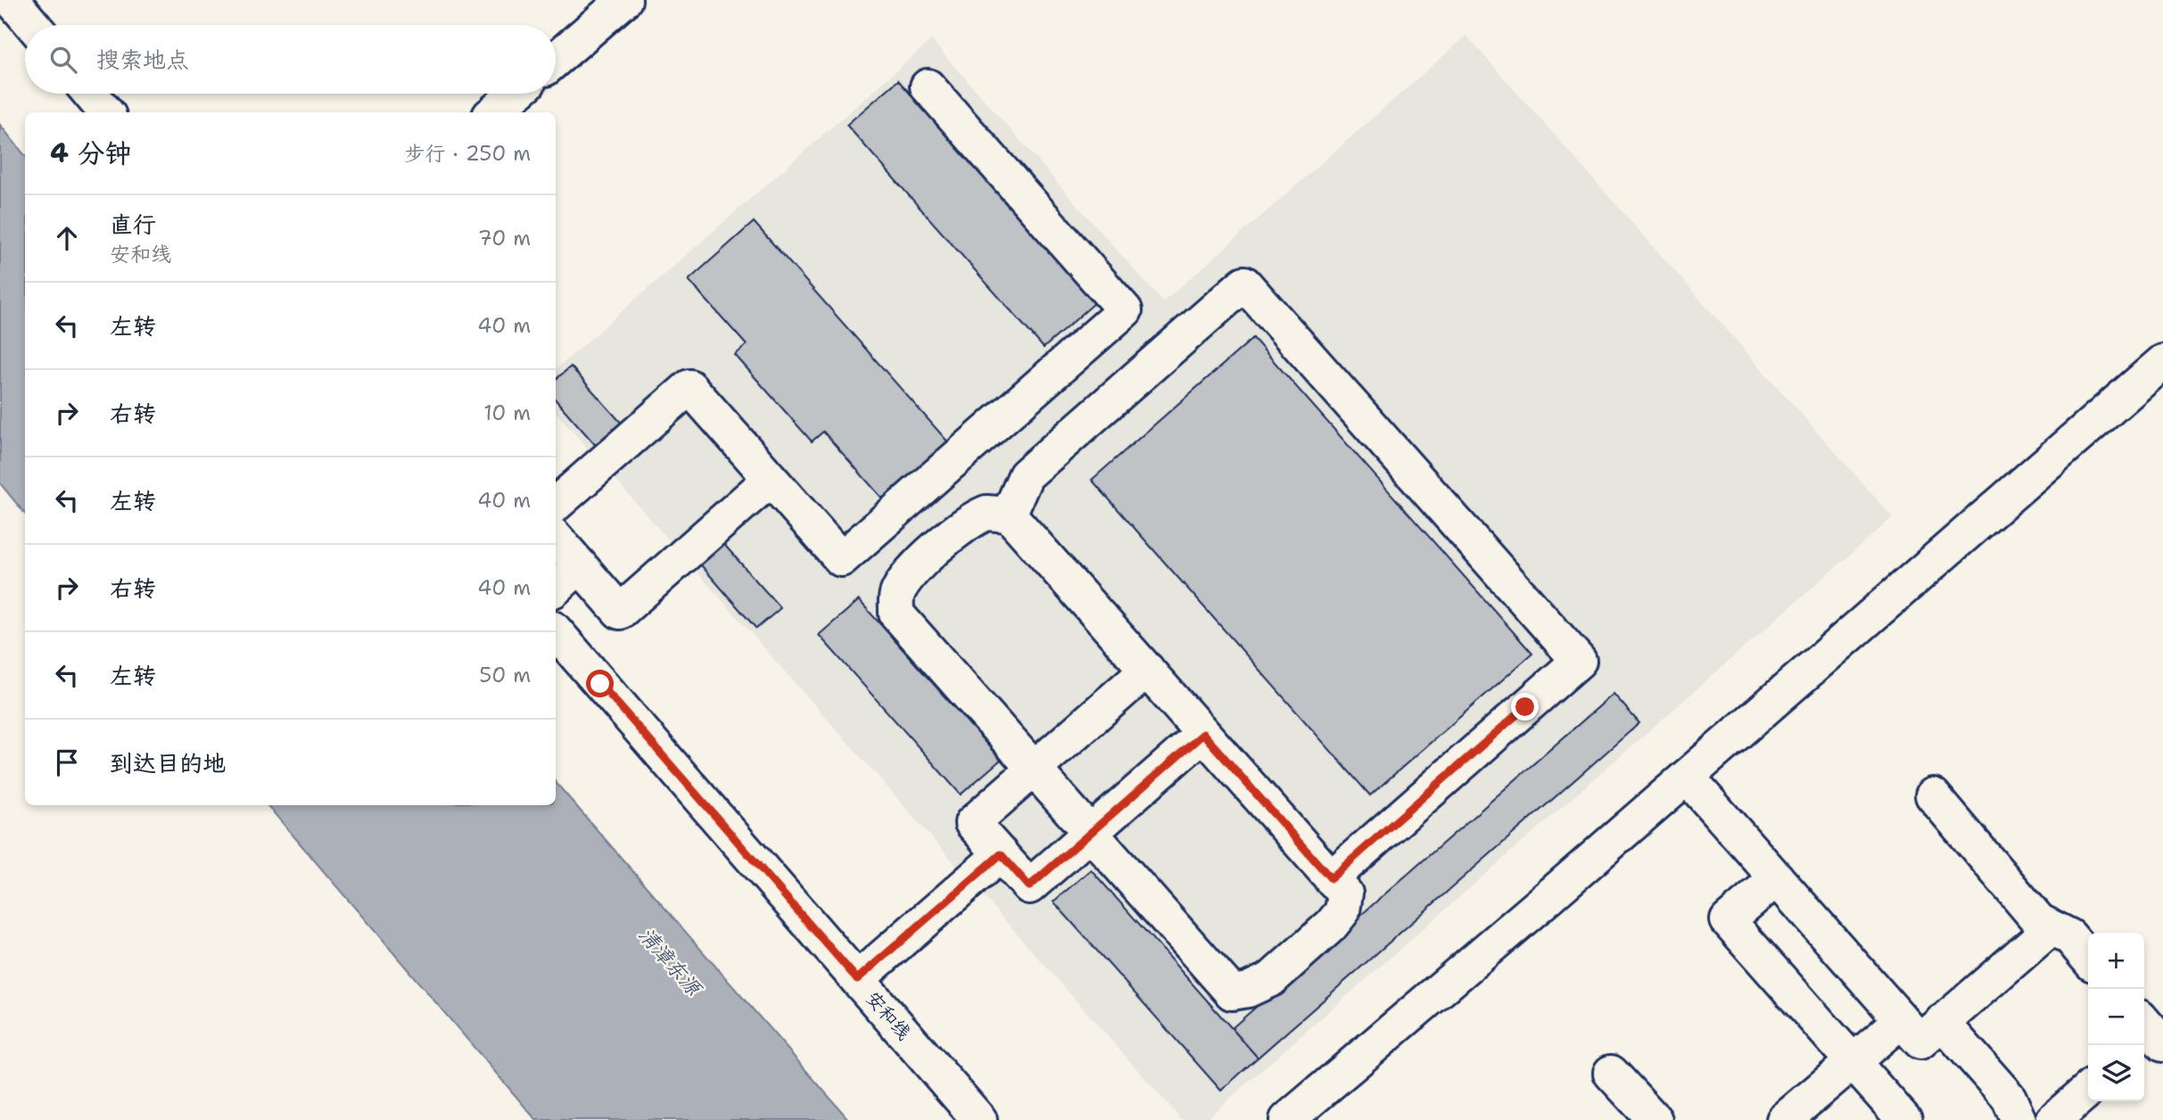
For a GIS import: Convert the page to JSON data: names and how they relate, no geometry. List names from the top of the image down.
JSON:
{
  "streets": {
    "main road": ["安和线"]
  },
  "water": ["清漳东源"],
  "page": {
    "search": "搜索地点",
    "heading": ["4 分钟", "步行 · 250 m"],
    "list": [
      ["直行", "安和线", "70 m"],
      ["左转", "40 m"],
      ["右转", "10 m"],
      ["左转", "40 m"],
      ["右转", "40 m"],
      ["左转", "50 m"],
      "到达目的地"
    ],
    "map_buttons": ["+", "−"]
  }
}
